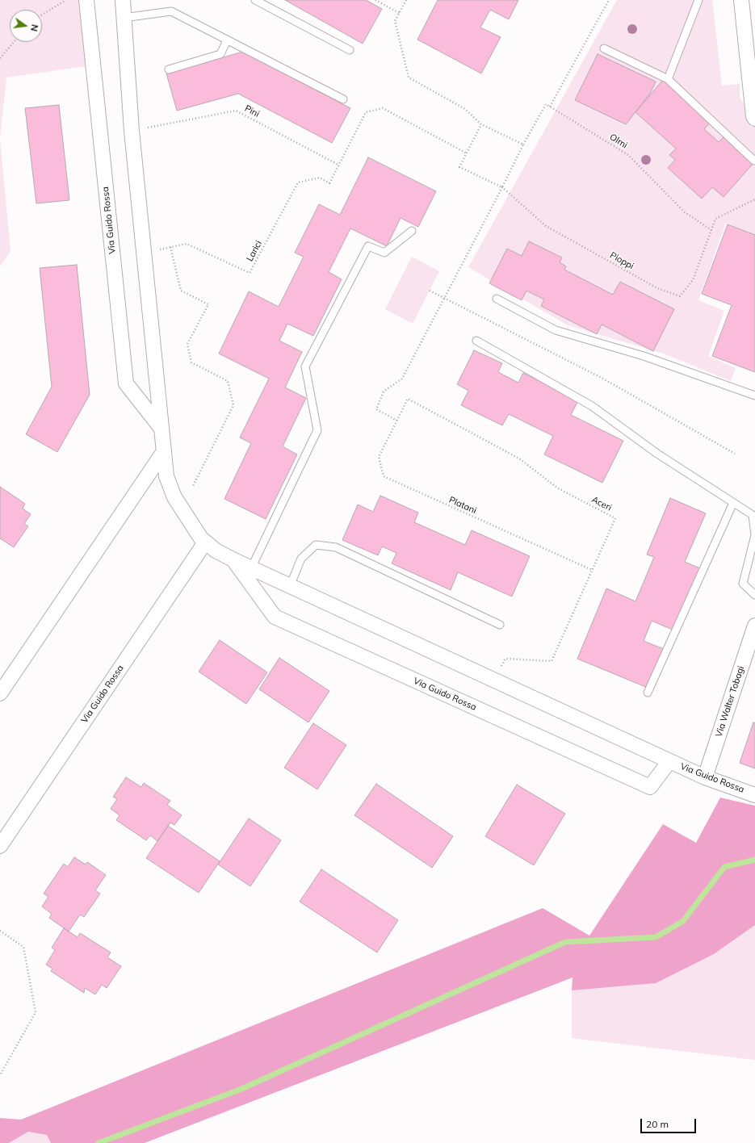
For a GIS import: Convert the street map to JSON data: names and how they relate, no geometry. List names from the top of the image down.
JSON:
{
  "streets": {
    "street": ["Via Guido Rossa", "Via Walter Tobagi"],
    "path": [
      "Pini",
      "Olmi",
      "Larici",
      "Pioppi",
      "Aceri",
      "Platani"
    ]
  },
  "crossings": [
    ["Pini", "Via Guido Rossa"],
    ["Pini", "Larici"],
    ["Olmi", "Pioppi"],
    ["Via Guido Rossa", "Larici"],
    ["Via Guido Rossa", "Aceri"],
    ["Via Guido Rossa", "Via Walter Tobagi"],
    ["Aceri", "Platani"]
  ],
  "scale_bar": "20 m",
  "north": "right"
}
